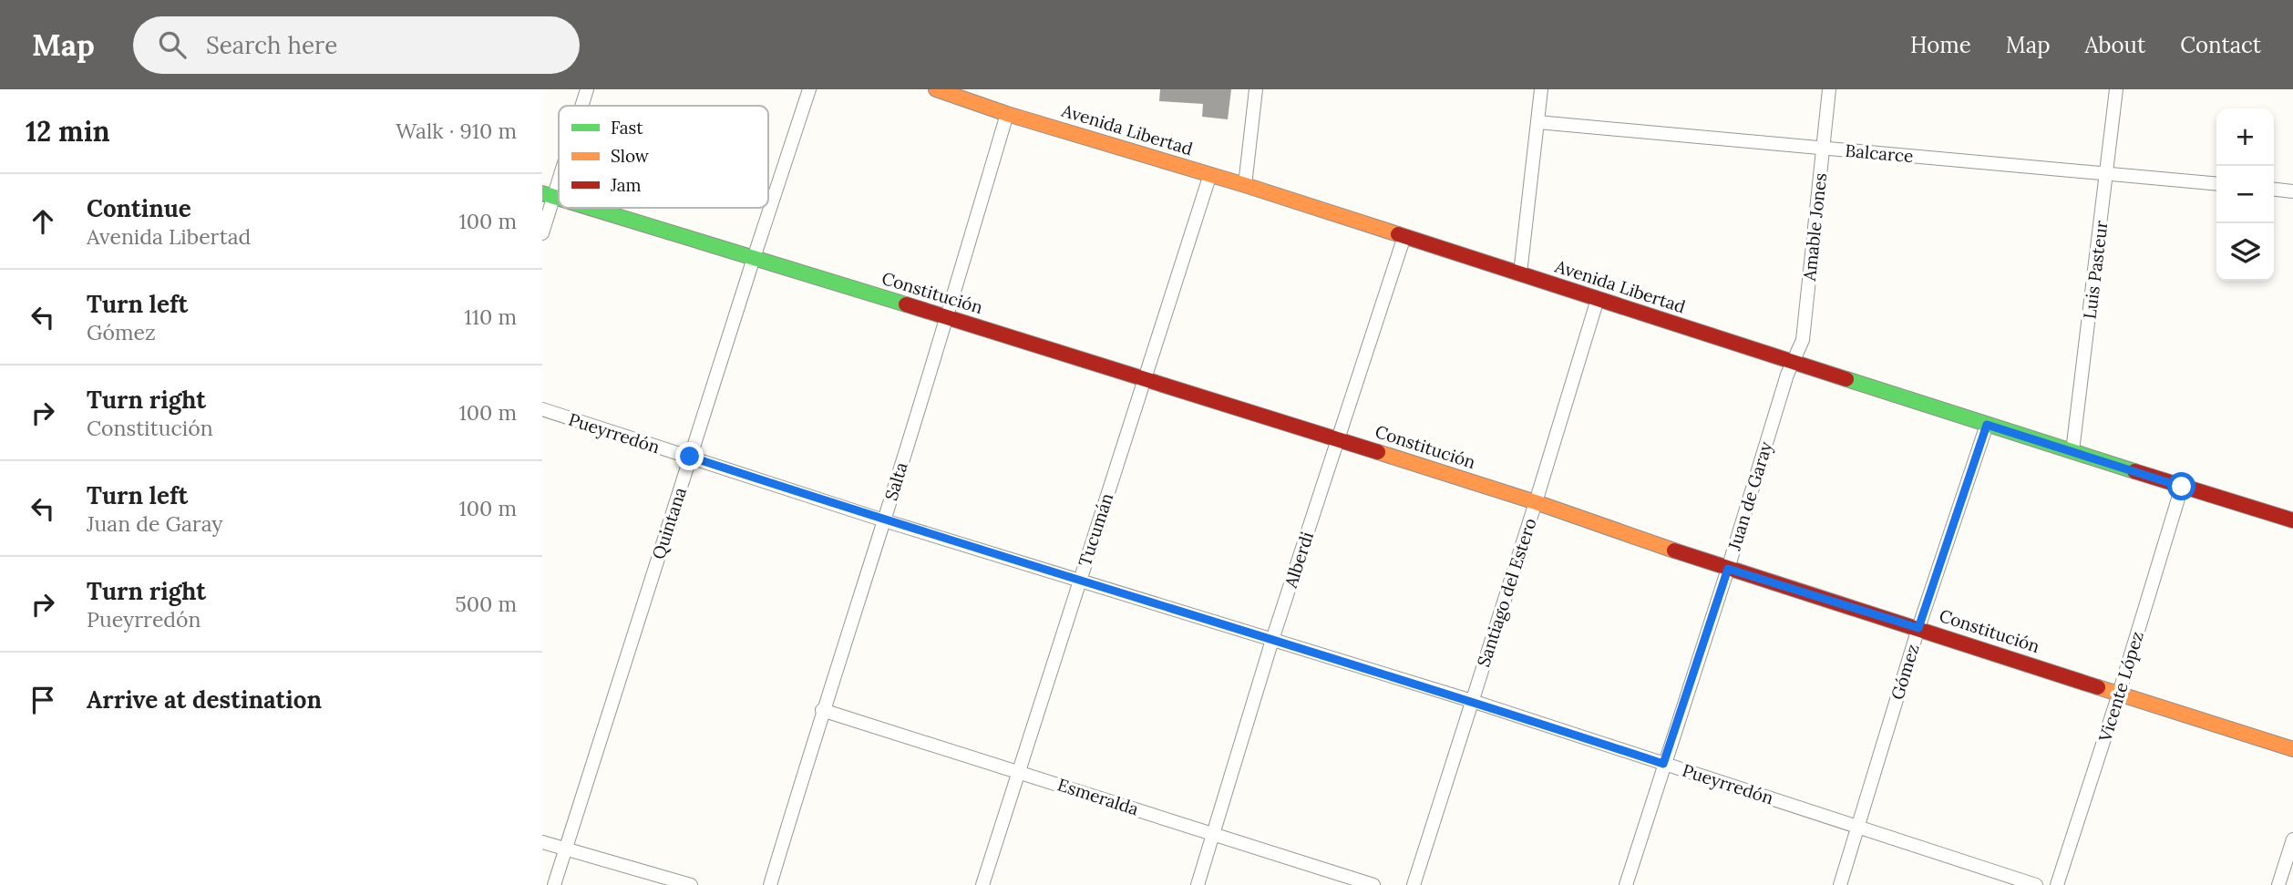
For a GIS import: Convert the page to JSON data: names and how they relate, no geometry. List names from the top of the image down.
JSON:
{
  "streets": {
    "street": [
      "Avenida Libertad",
      "Balcarce",
      "Amable Jones",
      "Luis Pasteur",
      "Constitución",
      "Pueyrredón",
      "Salta",
      "Juan de Garay",
      "Quintana",
      "Tucumán",
      "Alberdi",
      "Santiago del Estero",
      "Gómez",
      "Vicente López",
      "Esmeralda"
    ]
  },
  "crossings": [
    ["Avenida Libertad", "Amable Jones"],
    ["Avenida Libertad", "Luis Pasteur"],
    ["Avenida Libertad", "Salta"],
    ["Avenida Libertad", "Juan de Garay"],
    ["Avenida Libertad", "Tucumán"],
    ["Avenida Libertad", "Alberdi"],
    ["Avenida Libertad", "Santiago del Estero"],
    ["Avenida Libertad", "Gómez"],
    ["Avenida Libertad", "Vicente López"],
    ["Balcarce", "Amable Jones"],
    ["Balcarce", "Luis Pasteur"],
    ["Amable Jones", "Juan de Garay"],
    ["Constitución", "Salta"],
    ["Constitución", "Juan de Garay"],
    ["Constitución", "Quintana"],
    ["Constitución", "Tucumán"],
    ["Constitución", "Alberdi"],
    ["Constitución", "Santiago del Estero"],
    ["Constitución", "Gómez"],
    ["Constitución", "Vicente López"],
    ["Pueyrredón", "Salta"],
    ["Pueyrredón", "Juan de Garay"],
    ["Pueyrredón", "Quintana"],
    ["Pueyrredón", "Tucumán"],
    ["Pueyrredón", "Alberdi"],
    ["Pueyrredón", "Santiago del Estero"],
    ["Pueyrredón", "Gómez"],
    ["Salta", "Esmeralda"],
    ["Tucumán", "Esmeralda"],
    ["Alberdi", "Esmeralda"]
  ],
  "legend": ["Fast", "Slow", "Jam"],
  "page": {
    "header": "Map",
    "search": "Search here",
    "nav": [
      "Home",
      "Map",
      "About",
      "Contact"
    ],
    "heading": ["12 min", "Walk · 910 m"],
    "map_buttons": ["+", "−"],
    "list": [
      ["Continue", "Avenida Libertad", "100 m"],
      ["Turn left", "Gómez", "110 m"],
      ["Turn right", "Constitución", "100 m"],
      ["Turn left", "Juan de Garay", "100 m"],
      ["Turn right", "Pueyrredón", "500 m"],
      "Arrive at destination"
    ]
  }
}
